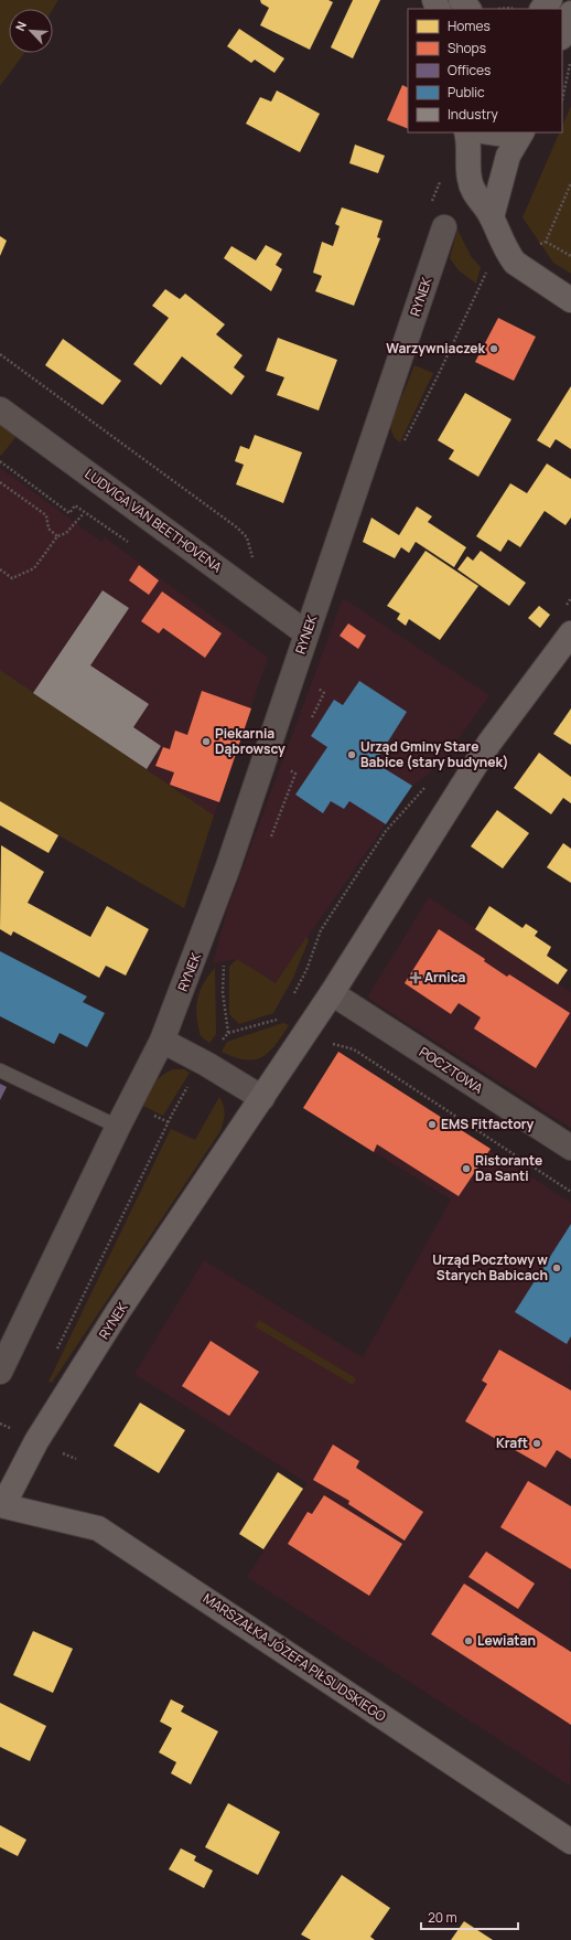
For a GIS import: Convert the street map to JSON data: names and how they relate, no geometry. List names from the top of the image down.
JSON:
{
  "streets": {
    "street": [
      "RYNEK",
      "LUDVIGA VAN BEETHOVENA",
      "POCZTOWA",
      "MARSZAŁKA JÓZEFA PIŁSUDSKIEGO"
    ]
  },
  "crossings": [
    ["RYNEK", "LUDVIGA VAN BEETHOVENA"],
    ["RYNEK", "POCZTOWA"],
    ["RYNEK", "MARSZAŁKA JÓZEFA PIŁSUDSKIEGO"]
  ],
  "places": {
    "other": [
      "Warzywniaczek",
      "Piekarnia Dąbrowscy",
      "Urząd Gminy Stare Babice (stary budynek)",
      "EMS Fitfactory",
      "Ristorante Da Santi",
      "Urząd Pocztowy w Starych Babicach",
      "Kraft",
      "Lewiatan"
    ],
    "health": ["Arnica"]
  },
  "legend": [
    "Homes",
    "Shops",
    "Offices",
    "Public",
    "Industry"
  ],
  "scale_bar": "20 m",
  "north": "top left"
}
